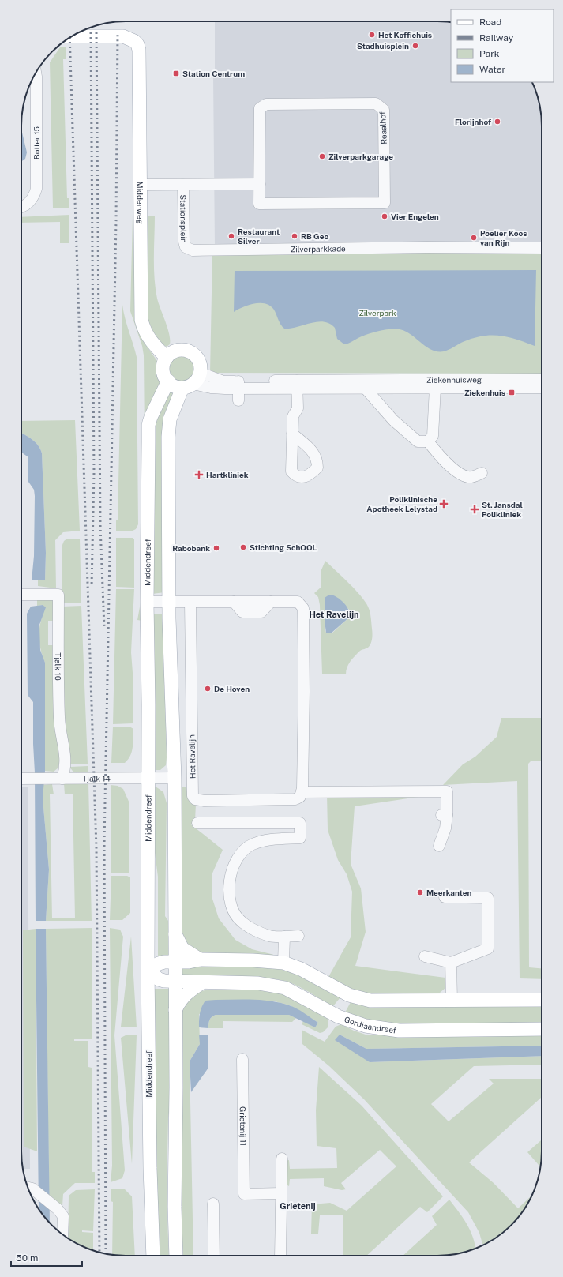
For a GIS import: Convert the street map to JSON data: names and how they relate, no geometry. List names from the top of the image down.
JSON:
{
  "streets": {
    "main road": ["Middenweg", "Middendreef", "Gordiaandreef"],
    "street": [
      "Reaalhof",
      "Botter 15",
      "Stationsplein",
      "Zilverparkkade",
      "Ziekenhuisweg",
      "Tjalk 10",
      "Het Ravelijn",
      "Tjalk 14",
      "Grietenij 11"
    ]
  },
  "crossings": [
    ["Reaalhof", "Stationsplein"],
    ["Middenweg", "Stationsplein"],
    ["Middenweg", "Ziekenhuisweg"],
    ["Middenweg", "Middendreef"],
    ["Stationsplein", "Zilverparkkade"],
    ["Ziekenhuisweg", "Middendreef"],
    ["Middendreef", "Tjalk 14"],
    ["Middendreef", "Gordiaandreef"],
    ["Tjalk 10", "Tjalk 14"]
  ],
  "districts": ["Het Ravelijn", "Grietenij"],
  "parks": ["Zilverpark"],
  "places": {
    "other": [
      "Het Koffiehuis",
      "Stadhuisplein",
      "Florijnhof",
      "Zilverparkgarage",
      "Vier Engelen",
      "Restaurant Silver",
      "RB Geo",
      "Poelier Koos van Rijn",
      "Stichting SchOOL",
      "Rabobank",
      "De Hoven",
      "Meerkanten"
    ],
    "transit": ["Station Centrum", "Ziekenhuis"],
    "health": ["Hartkliniek", "Poliklinische Apotheek Lelystad", "St. Jansdal Polikliniek"]
  },
  "legend": [
    "Road",
    "Railway",
    "Park",
    "Water"
  ],
  "scale_bar": "50 m"
}
